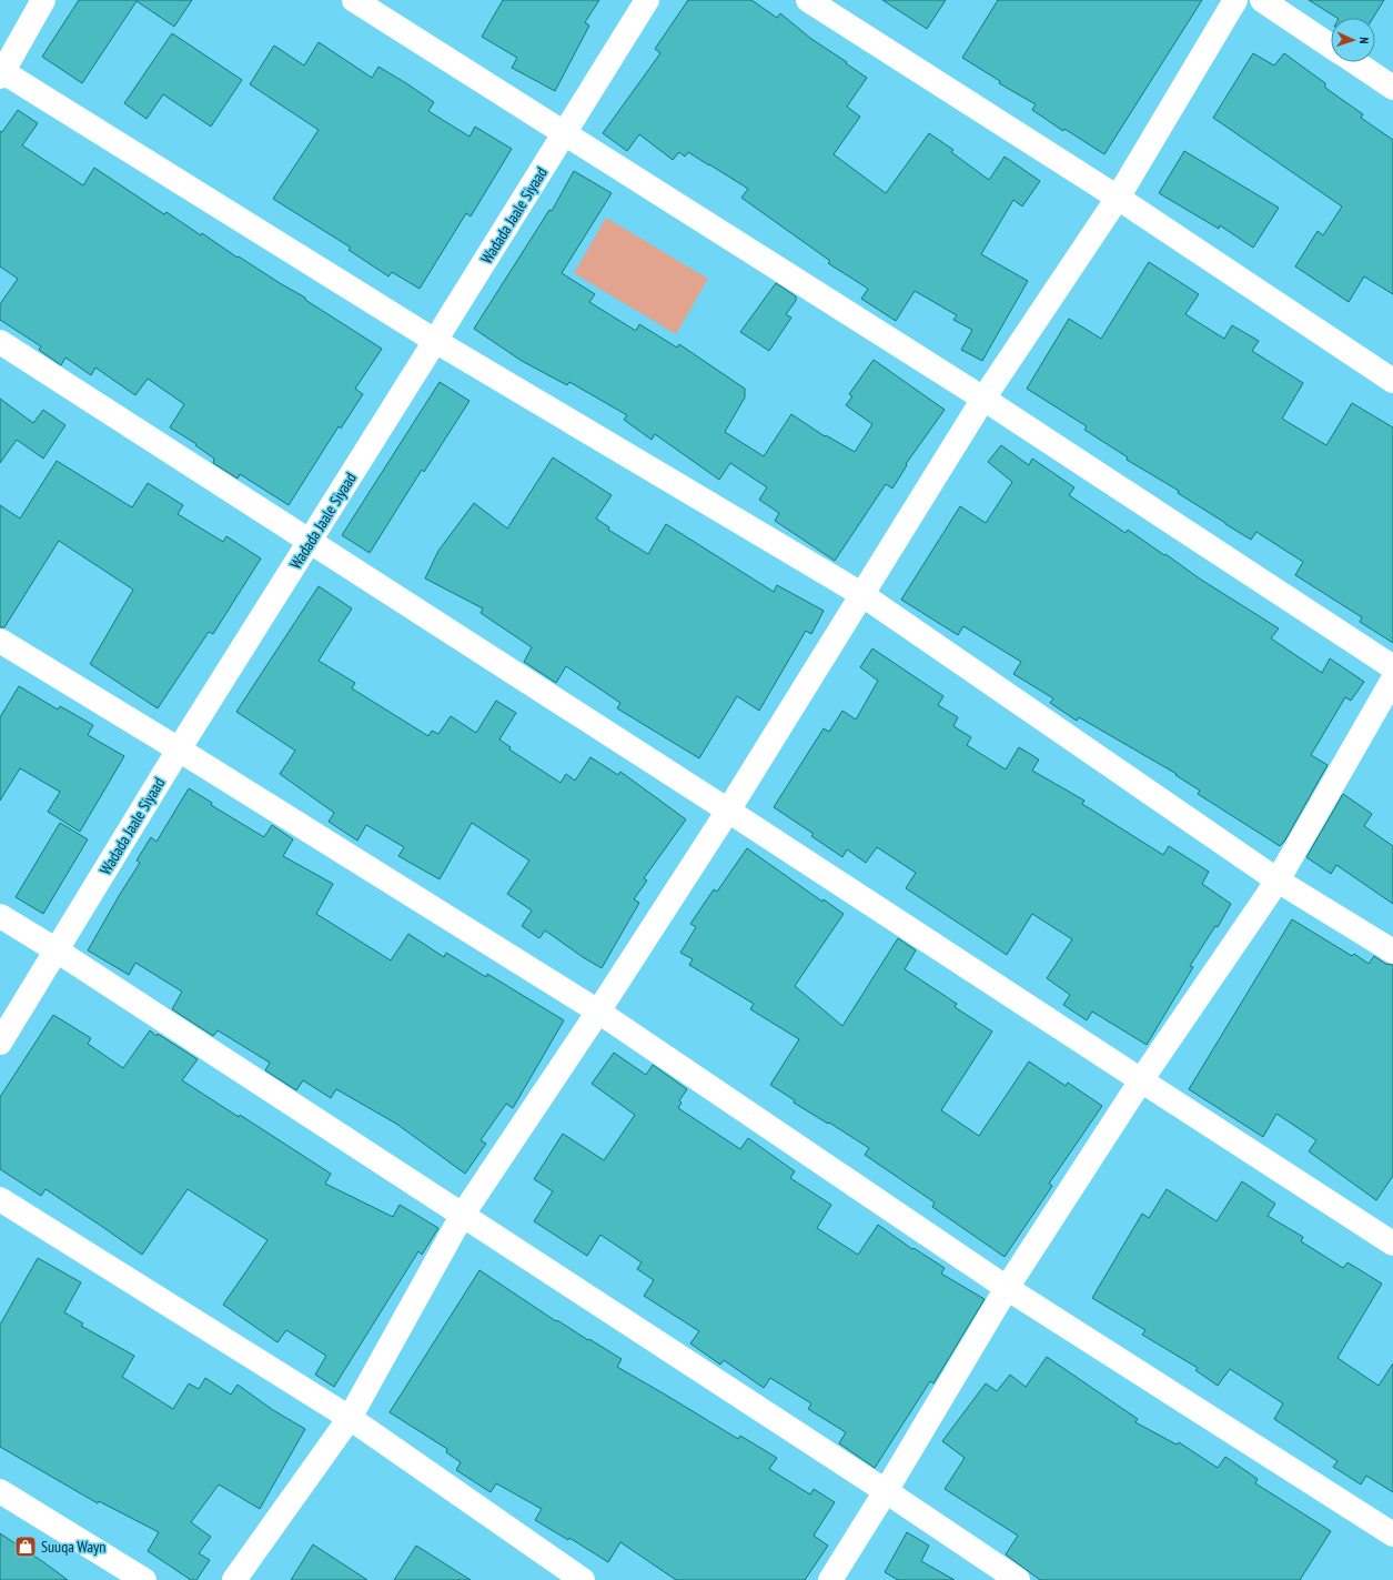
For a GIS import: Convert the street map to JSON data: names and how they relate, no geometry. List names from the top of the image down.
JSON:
{
  "streets": {
    "street": ["Wadada Jaale Siyaad"]
  },
  "places": {
    "shop": ["Suuqa Wayn"]
  },
  "north": "right"
}
